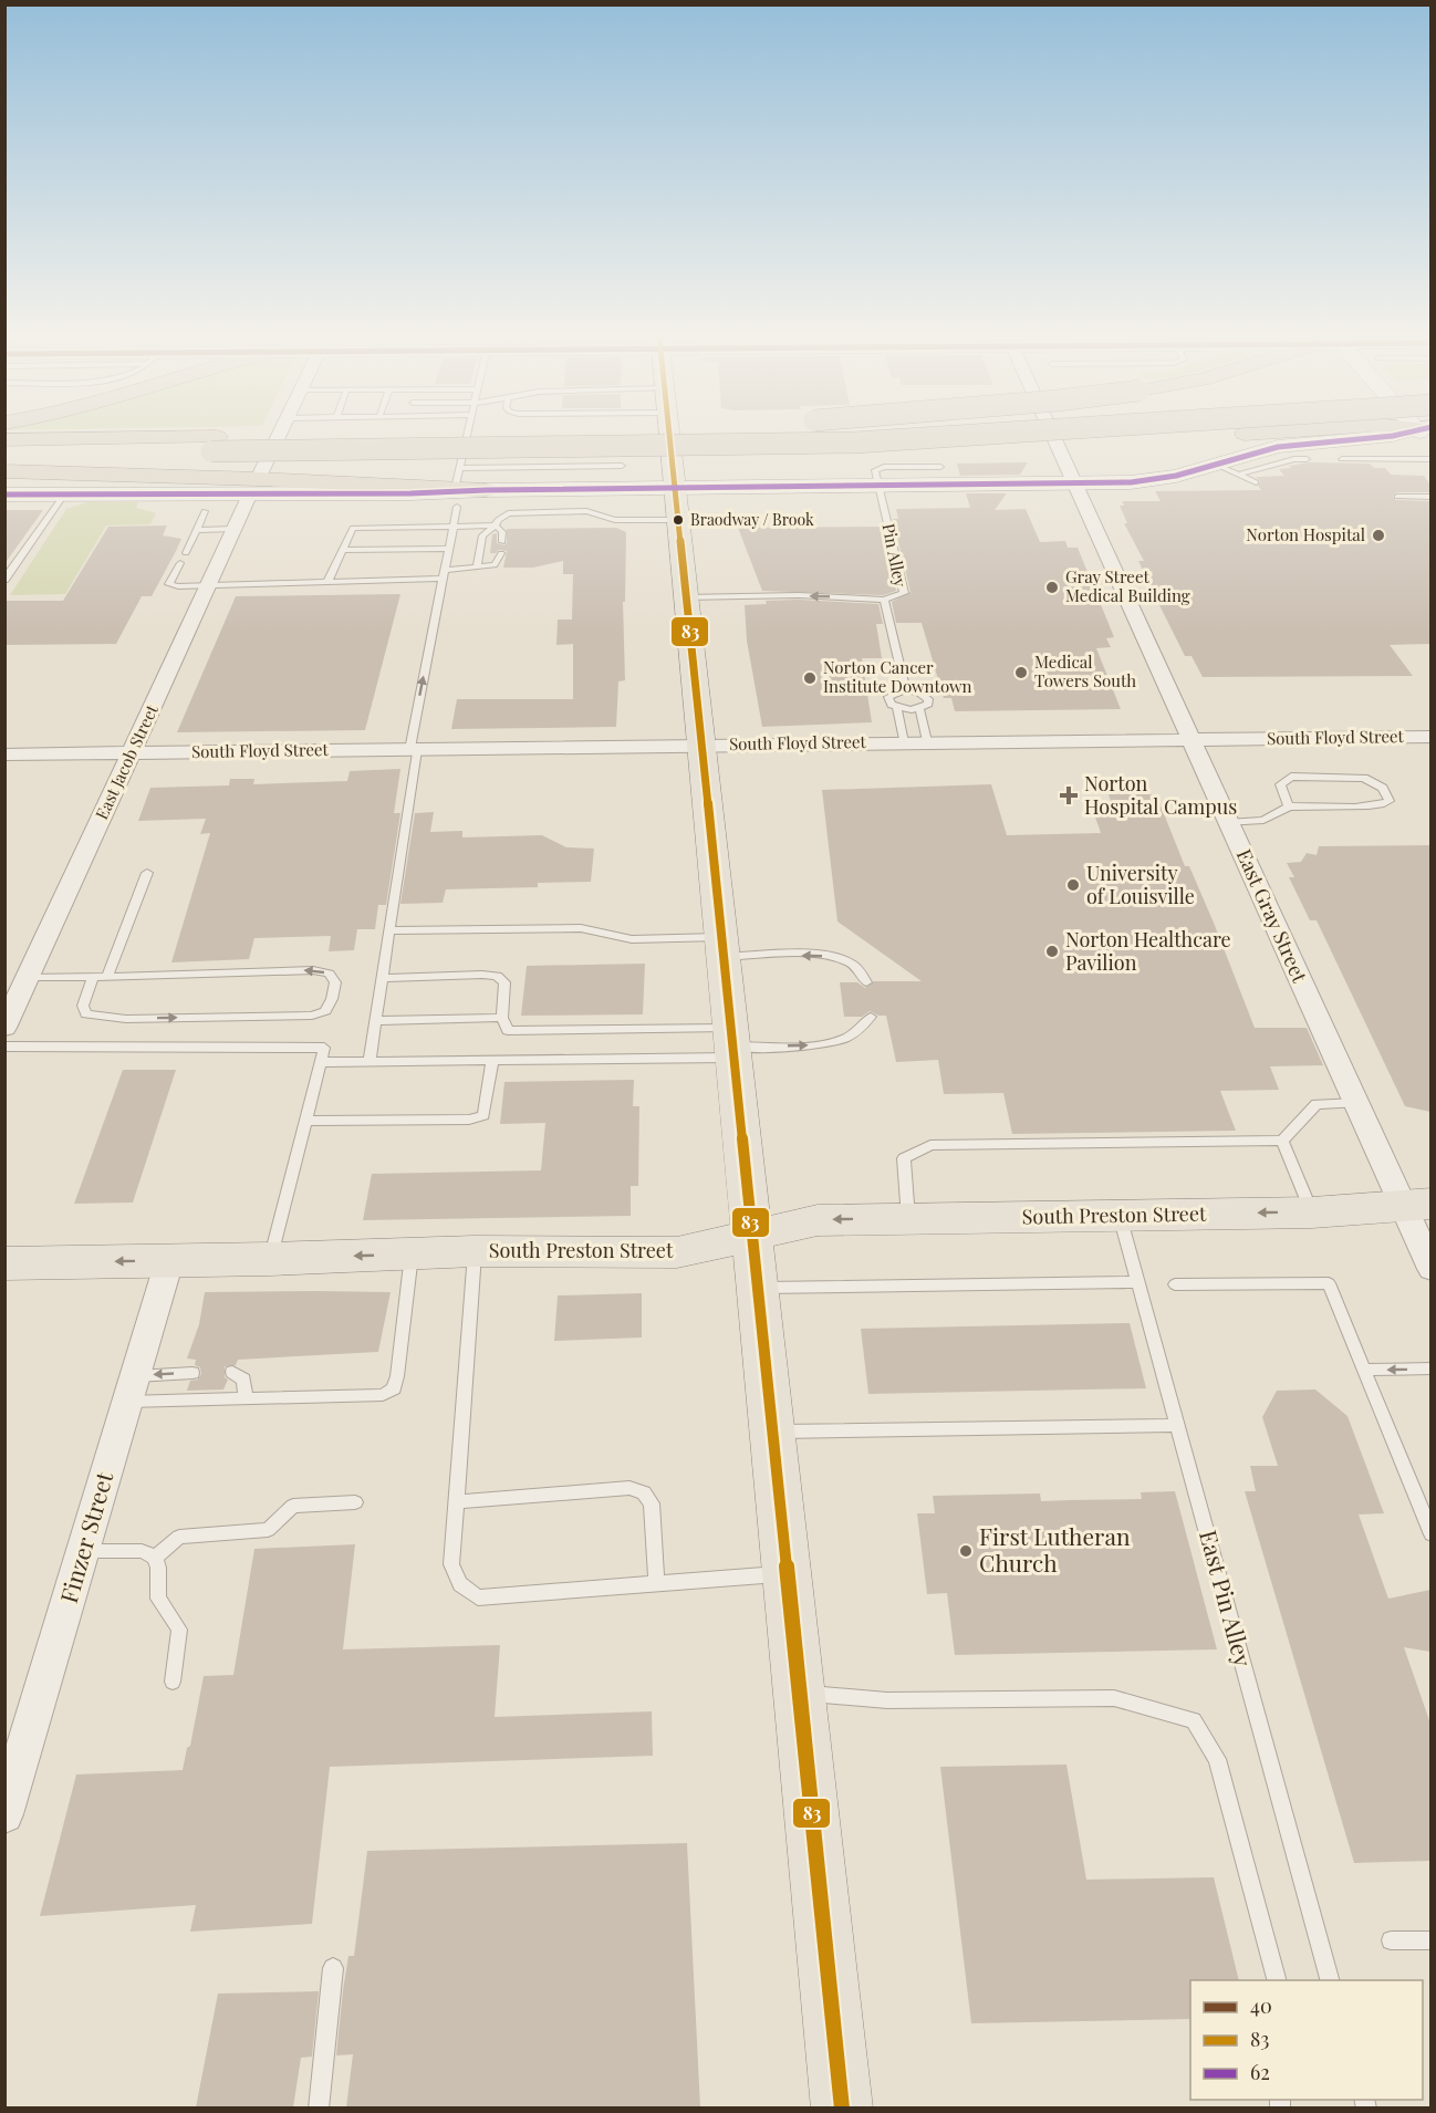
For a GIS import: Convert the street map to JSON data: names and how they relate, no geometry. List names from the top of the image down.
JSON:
{
  "streets": {
    "main road": ["South Preston Street"],
    "street": [
      "South Floyd Street",
      "East Jacob Street",
      "East Gray Street",
      "Finzer Street"
    ],
    "lane": ["Pin Alley", "East Pin Alley"]
  },
  "crossings": [
    ["South Floyd Street", "East Jacob Street"],
    ["South Floyd Street", "East Gray Street"],
    ["East Gray Street", "South Preston Street"],
    ["South Preston Street", "Finzer Street"],
    ["South Preston Street", "East Pin Alley"]
  ],
  "one_way": ["South Preston Street"],
  "places": {
    "other": [
      "Braodway / Brook",
      "Norton Hospital",
      "Gray Street Medical Building",
      "Medical Towers South",
      "Norton Cancer Institute Downtown",
      "University of Louisville",
      "Norton Healthcare Pavilion",
      "First Lutheran Church"
    ],
    "health": ["Norton Hospital Campus"]
  },
  "lines": ["transit line 83", "transit line 62"],
  "legend": ["40", "83", "62"]
}
